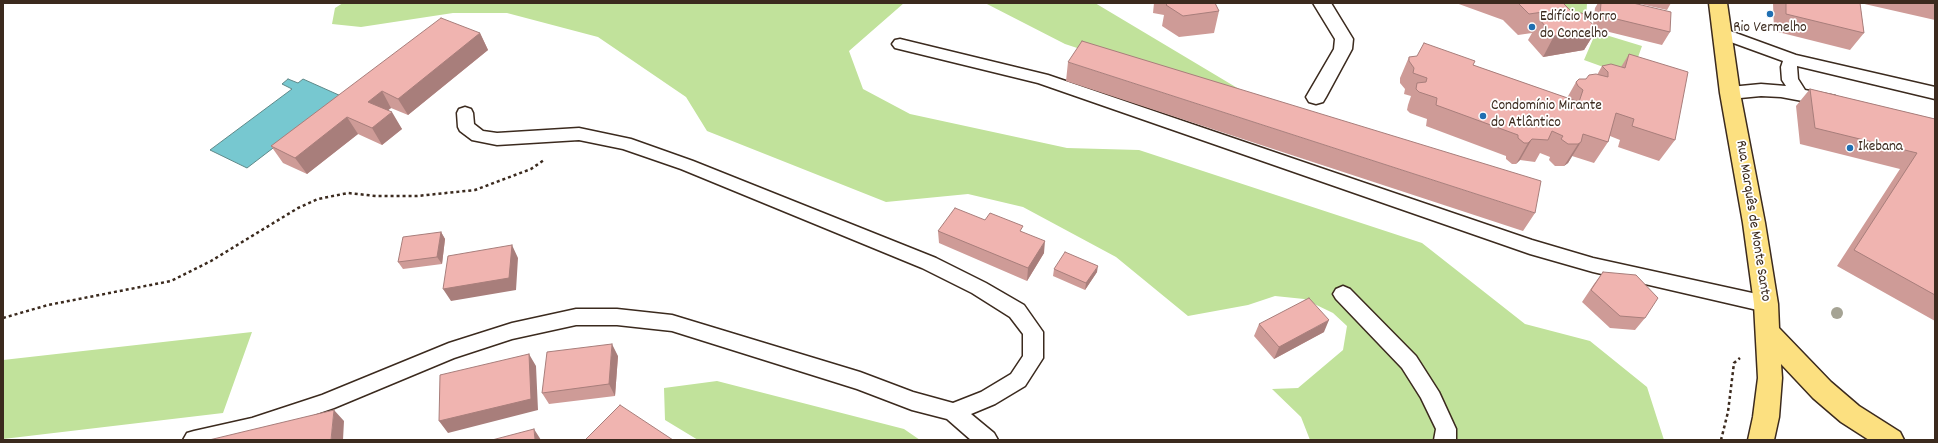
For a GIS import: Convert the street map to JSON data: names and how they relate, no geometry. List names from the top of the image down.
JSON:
{
  "streets": {
    "main road": ["Rua Marquês de Monte Santo"]
  },
  "places": [
    "Rio Vermelho",
    "Edifício Morro do Concelho",
    "Condomínio Mirante do Atlântico",
    "Ikebana"
  ]
}
